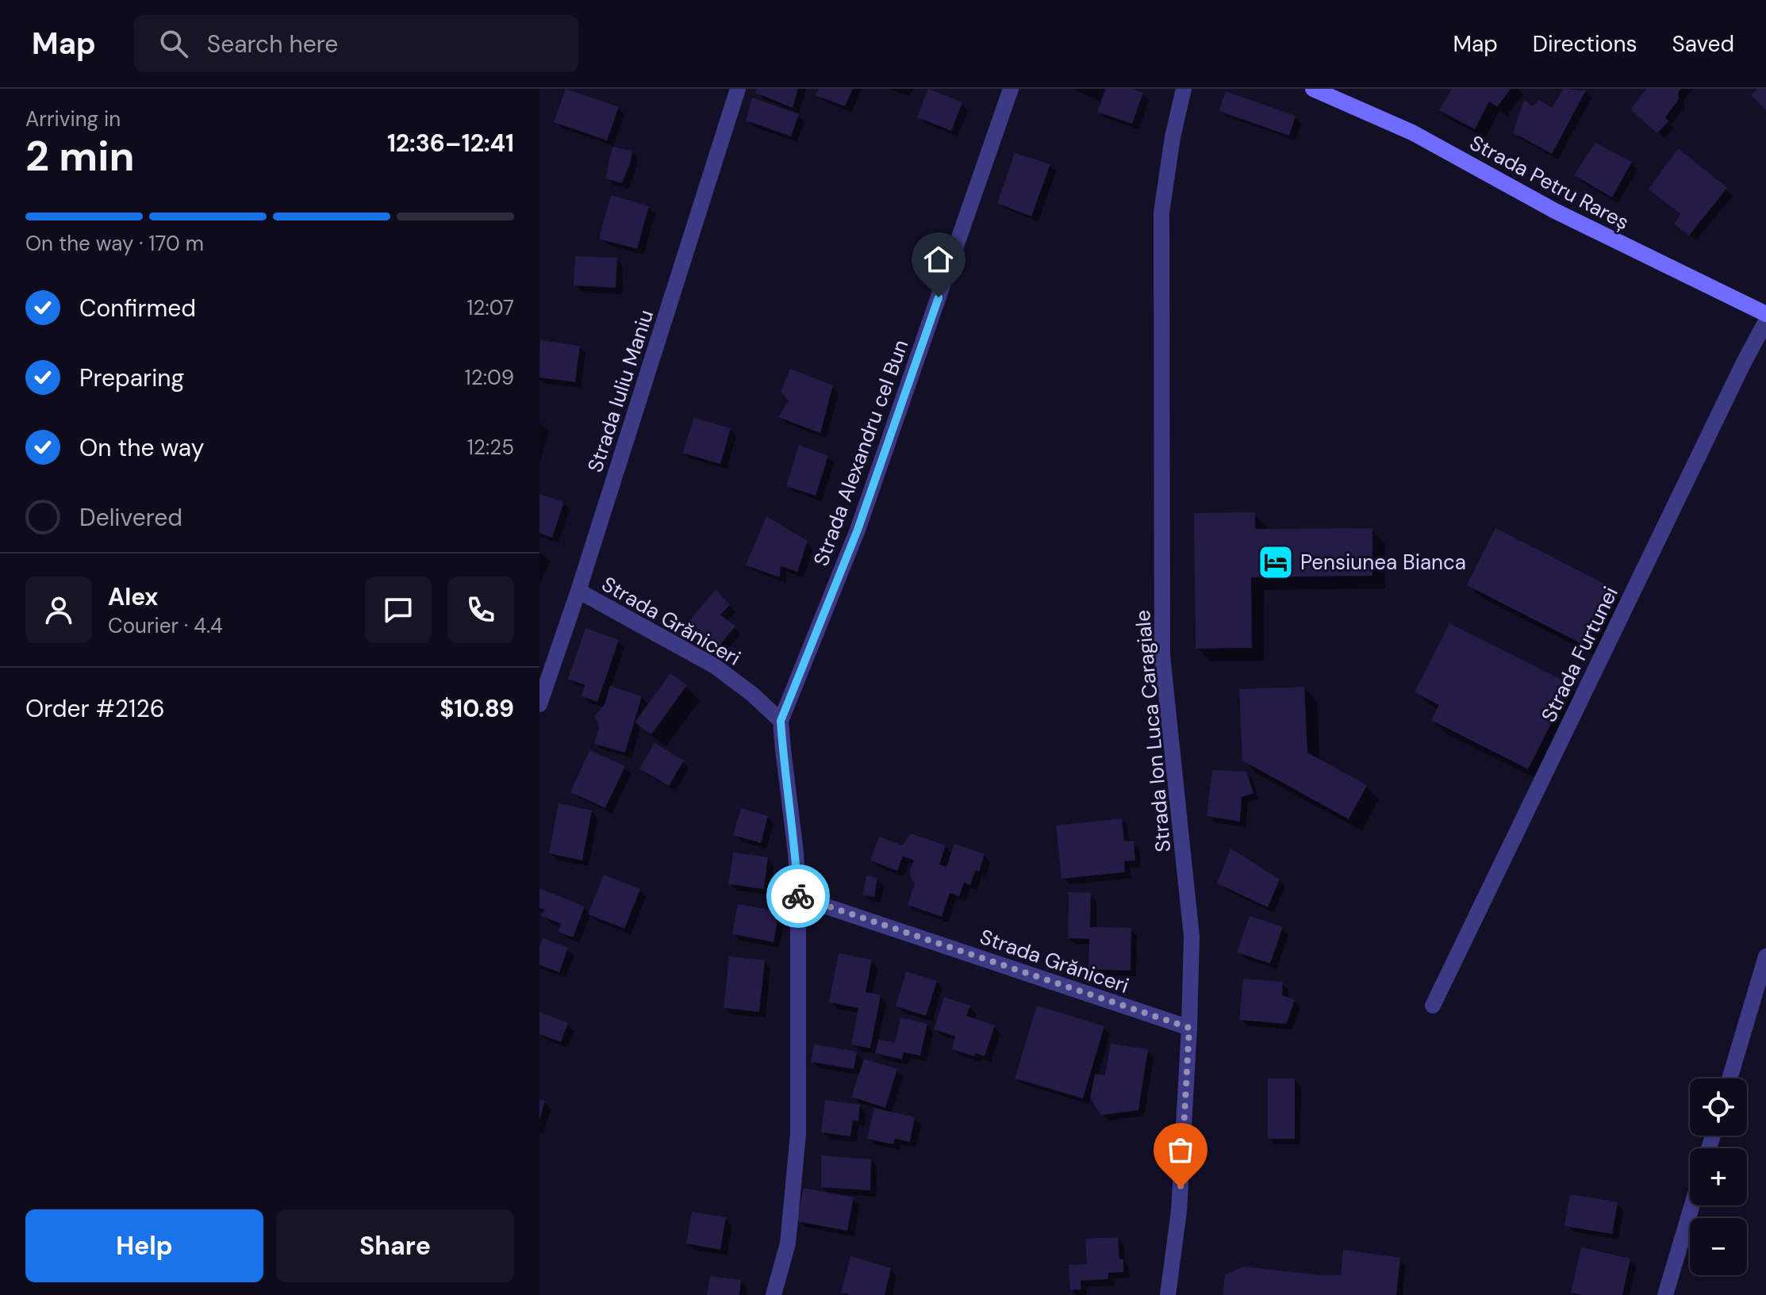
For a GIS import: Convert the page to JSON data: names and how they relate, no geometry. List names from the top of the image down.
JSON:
{
  "streets": {
    "main road": ["Strada Petru Rareș"],
    "street": [
      "Strada Iuliu Maniu",
      "Strada Alexandru cel Bun",
      "Strada Grăniceri",
      "Strada Furtunei",
      "Strada Ion Luca Caragiale"
    ]
  },
  "crossings": [
    ["Strada Iuliu Maniu", "Strada Grăniceri"],
    ["Strada Alexandru cel Bun", "Strada Grăniceri"],
    ["Strada Grăniceri", "Strada Ion Luca Caragiale"]
  ],
  "places": {
    "hotel": ["Pensiunea Bianca"]
  },
  "page": {
    "header": "Map",
    "search": "Search here",
    "nav": ["Map", "Directions", "Saved"],
    "heading": ["2 min", "Arriving in", "12:36–12:41"],
    "panel": [
      "Alex",
      "Courier · 4.4",
      "Order #2126",
      "$10.89"
    ],
    "bar": "On the way · 170 m",
    "list": [
      ["Confirmed", "12:07"],
      ["Preparing", "12:09"],
      ["On the way", "12:25"],
      "Delivered"
    ],
    "map_buttons": ["+", "−"],
    "buttons": ["Help", "Share"]
  }
}
